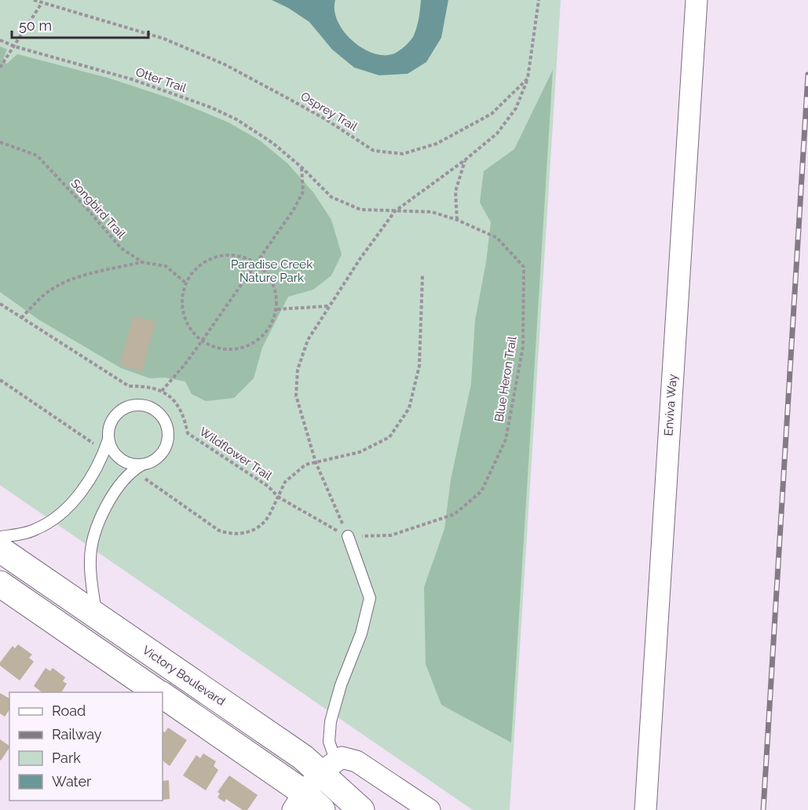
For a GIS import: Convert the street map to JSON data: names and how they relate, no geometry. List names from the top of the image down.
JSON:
{
  "streets": {
    "main road": ["Victory Boulevard"],
    "street": ["Enviva Way"],
    "path": [
      "Otter Trail",
      "Osprey Trail",
      "Songbird Trail",
      "Blue Heron Trail",
      "Wildflower Trail"
    ]
  },
  "crossings": [
    ["Otter Trail", "Blue Heron Trail"]
  ],
  "parks": ["Paradise Creek Nature Park"],
  "legend": [
    "Road",
    "Railway",
    "Park",
    "Water"
  ],
  "scale_bar": "50 m"
}
